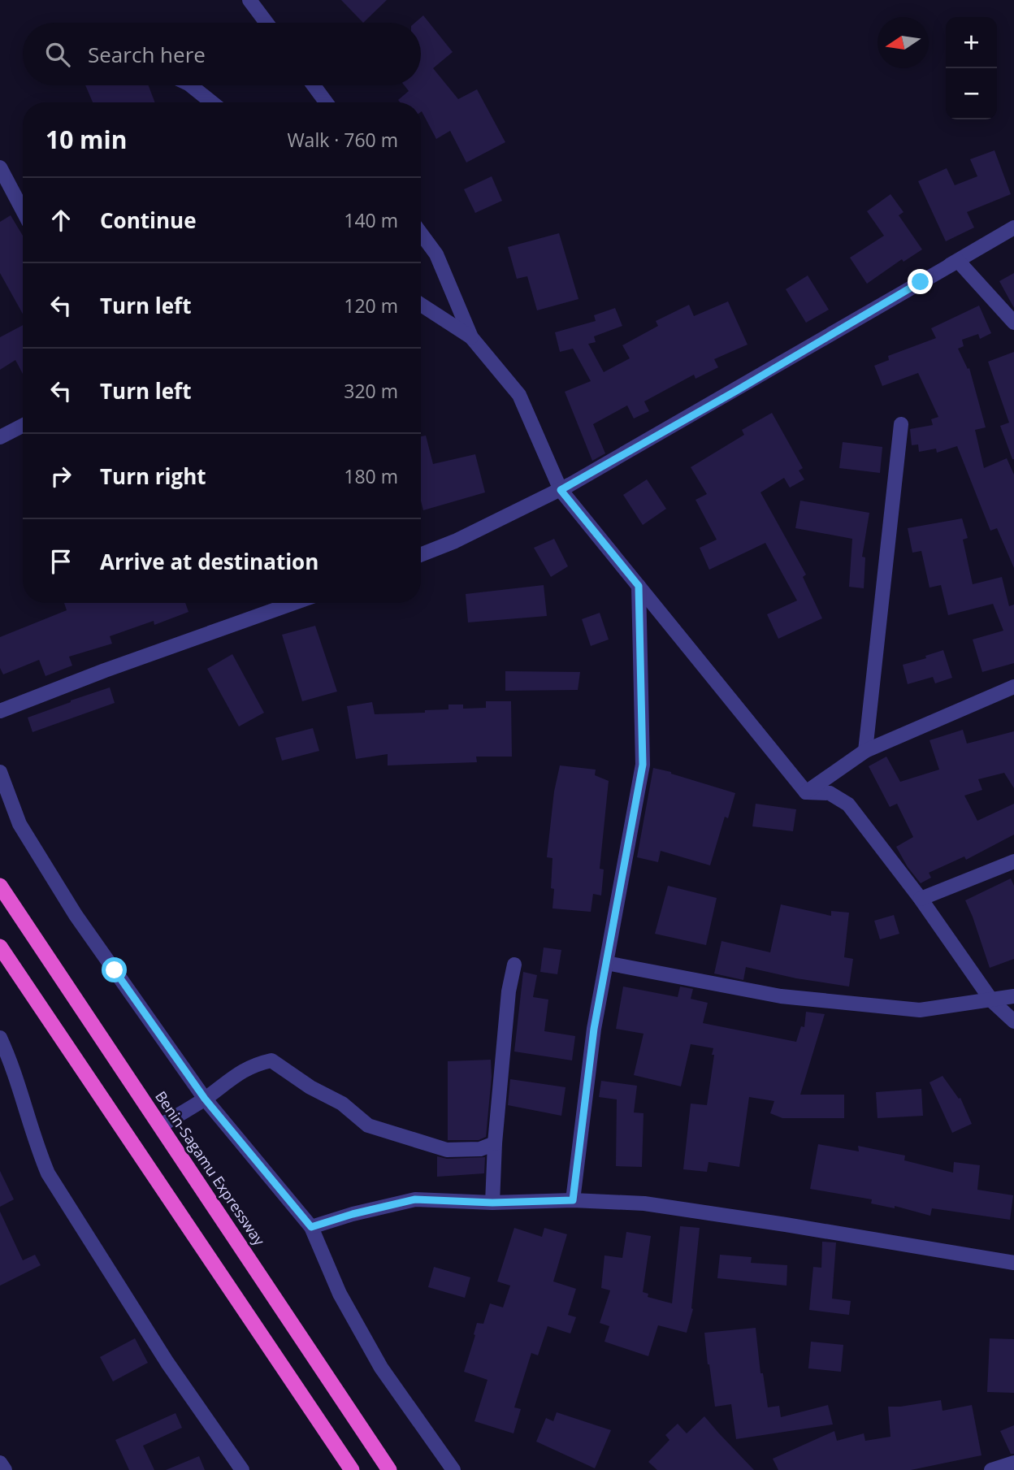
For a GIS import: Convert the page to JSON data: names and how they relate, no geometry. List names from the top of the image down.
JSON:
{
  "streets": {
    "highway": ["Benin-Sagamu Expressway"]
  },
  "north": "left",
  "page": {
    "map_buttons": ["+", "−"],
    "search": "Search here",
    "heading": ["10 min", "Walk · 760 m"],
    "list": [
      ["Continue", "140 m"],
      ["Turn left", "120 m"],
      ["Turn left", "320 m"],
      ["Turn right", "180 m"],
      "Arrive at destination"
    ]
  }
}
